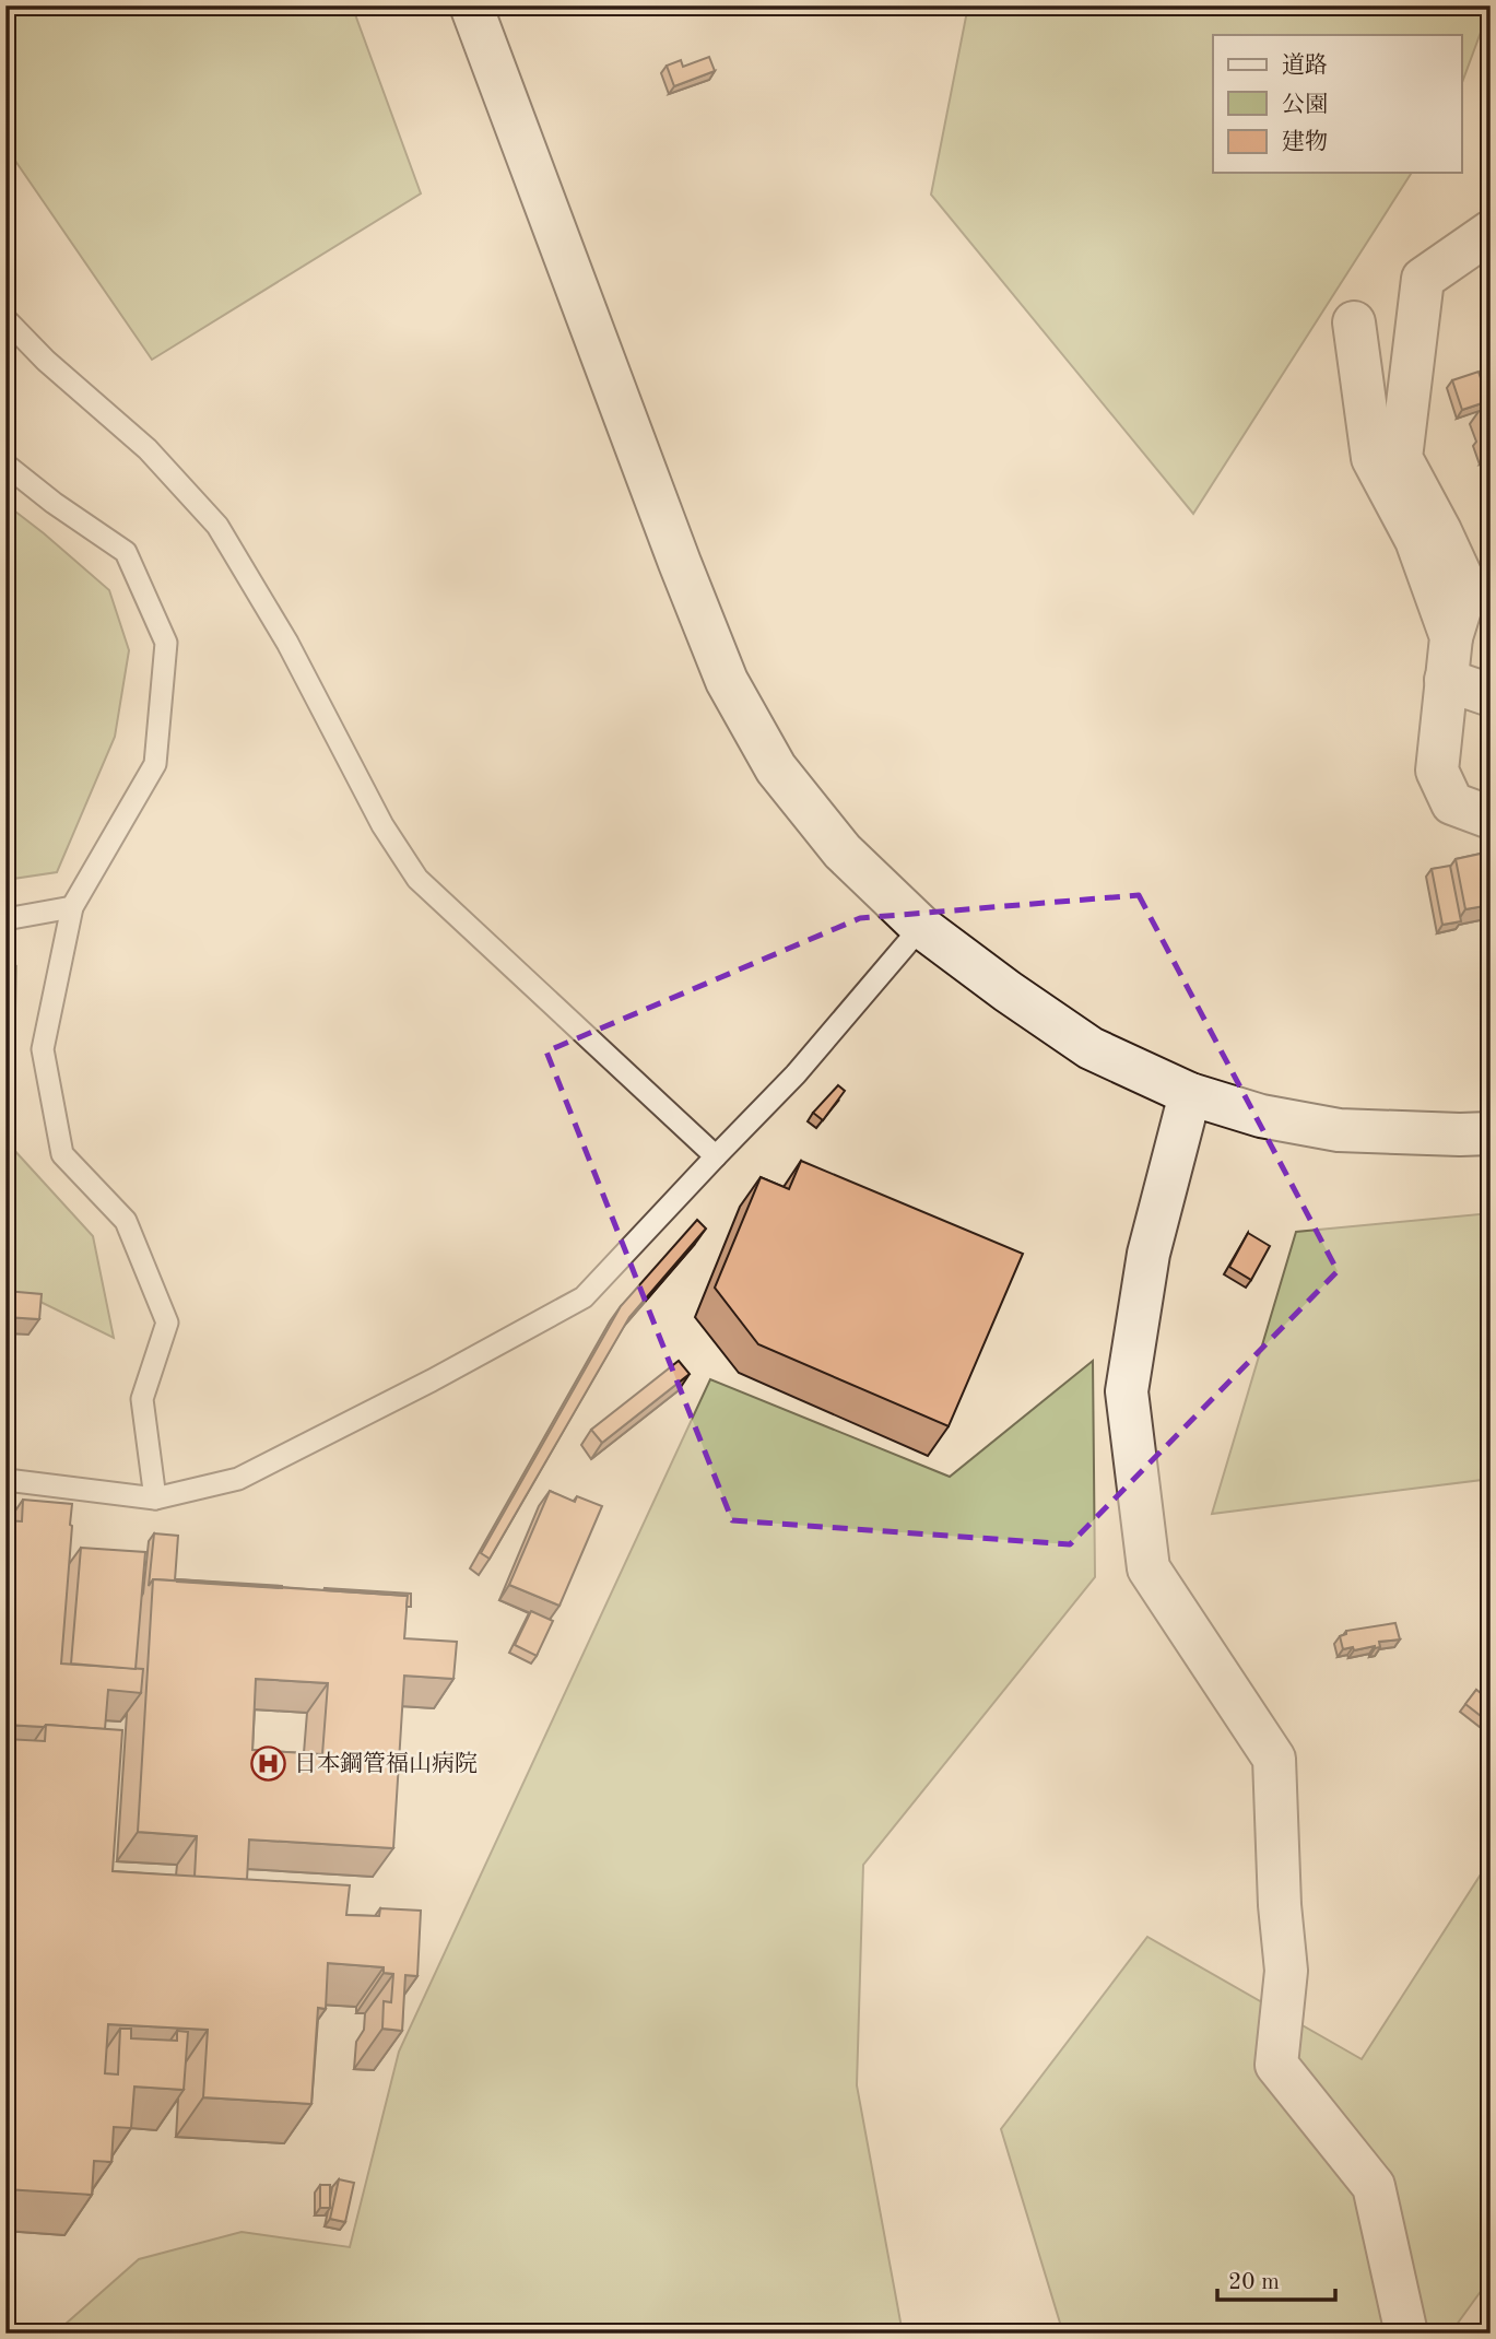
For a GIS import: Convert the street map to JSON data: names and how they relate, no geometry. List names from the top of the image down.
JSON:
{
  "places": {
    "hospital": ["日本鋼管福山病院"]
  },
  "legend": ["道路", "公園", "建物"],
  "scale_bar": "20 m"
}
